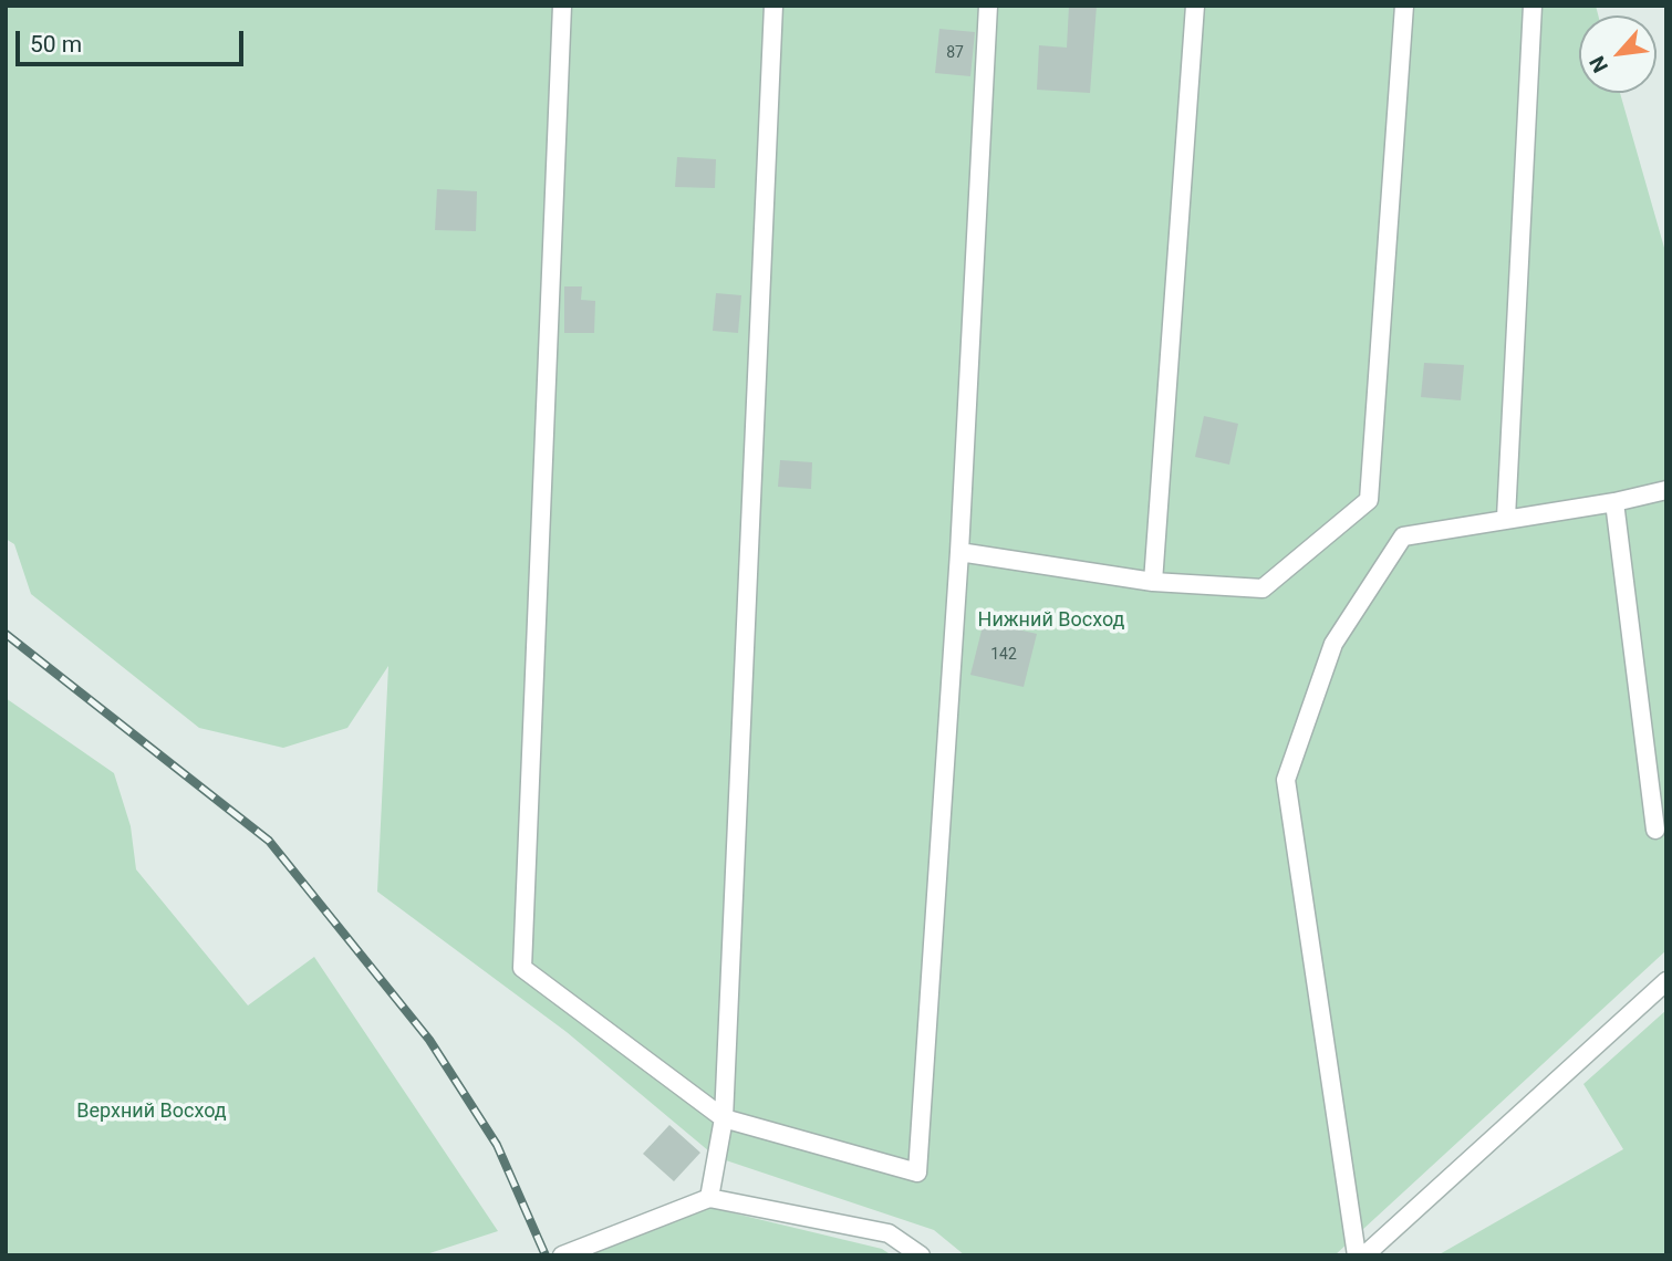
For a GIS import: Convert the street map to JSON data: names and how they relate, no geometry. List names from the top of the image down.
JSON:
{
  "parks": ["Нижний Восход", "Верхний Восход"],
  "house_numbers": ["87", "142"],
  "scale_bar": "50 m",
  "north": "bottom left"
}
